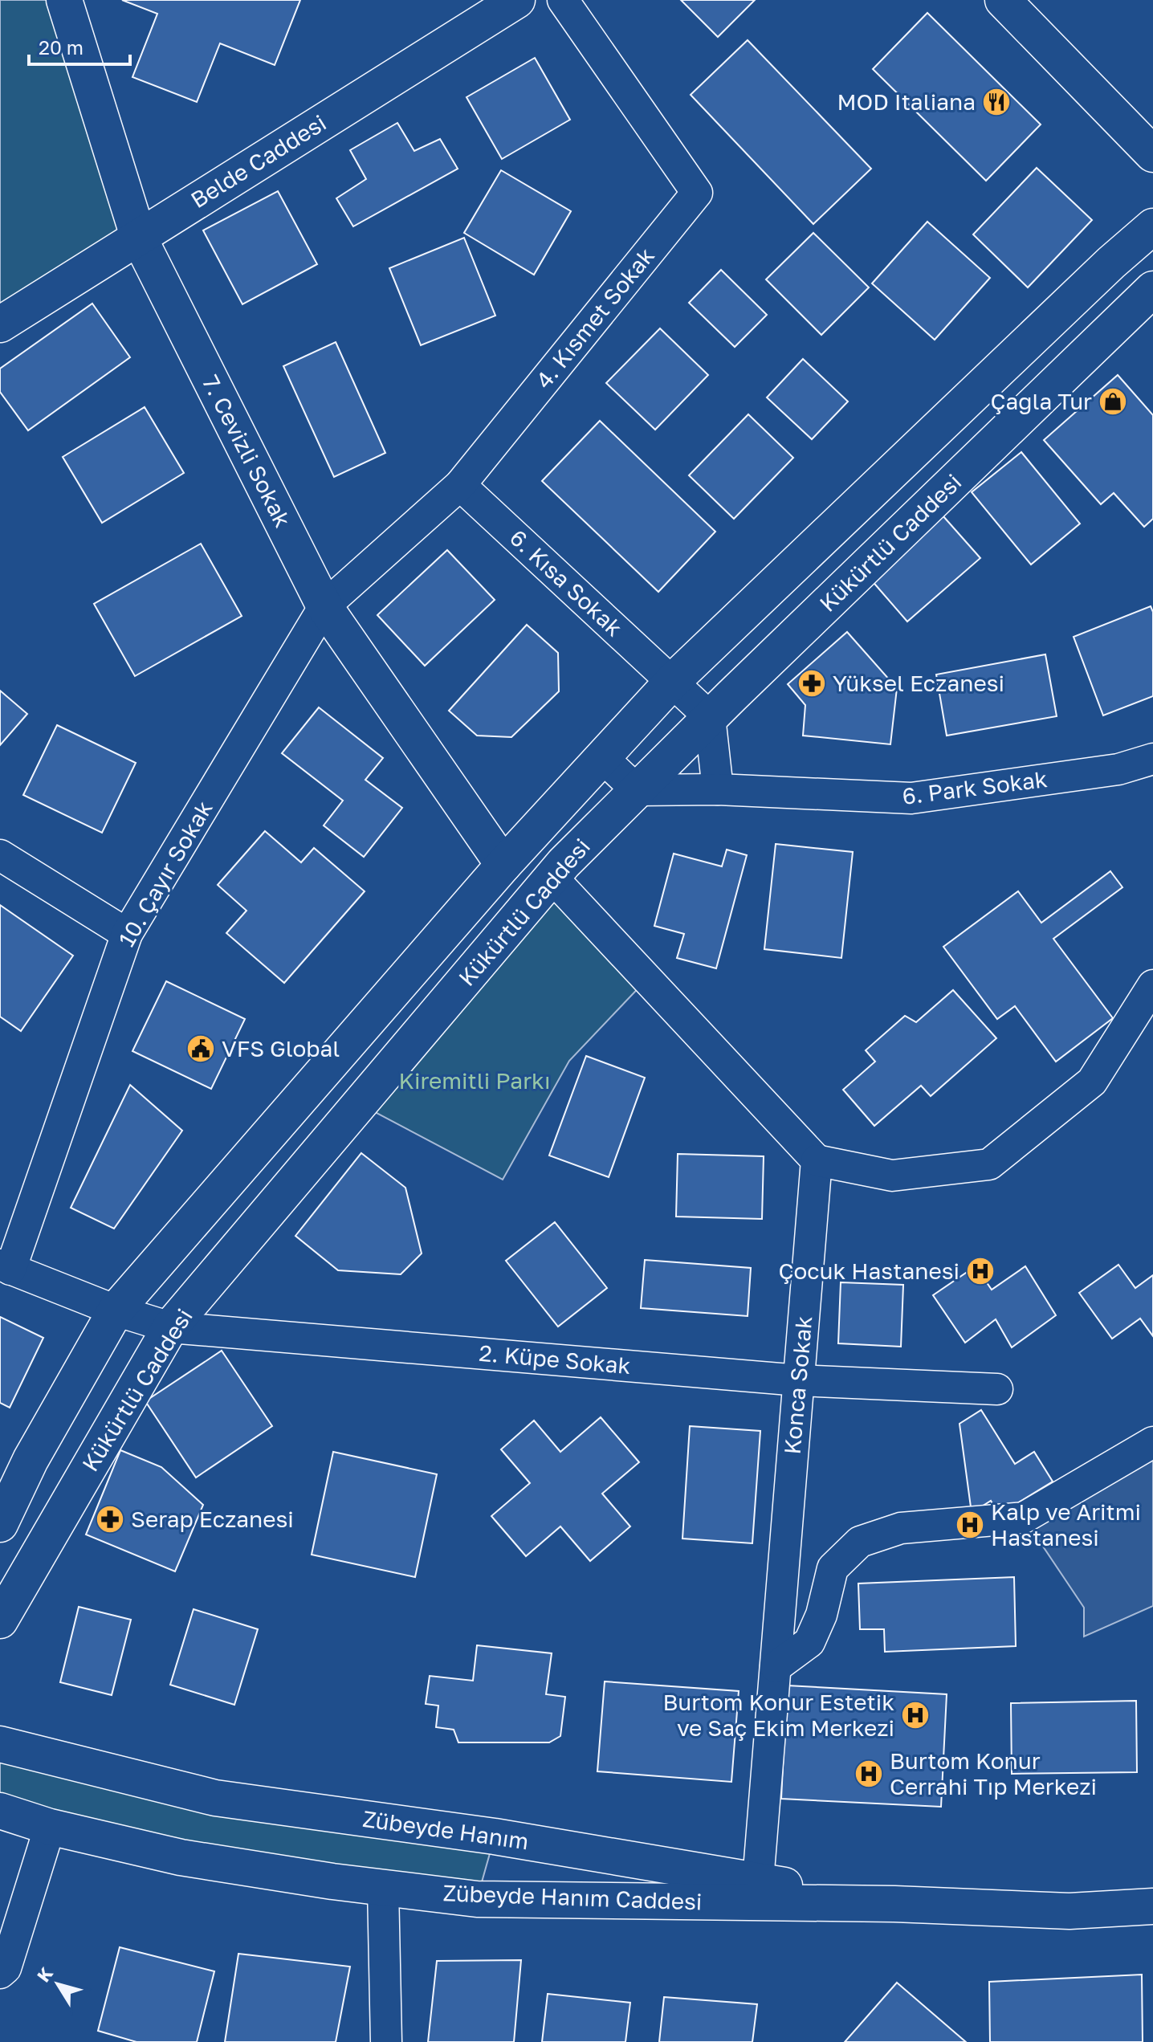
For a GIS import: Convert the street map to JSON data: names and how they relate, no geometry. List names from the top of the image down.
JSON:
{
  "streets": {
    "main road": [
      "Belde Caddesi",
      "7. Cevizli Sokak",
      "Kükürtlü Caddesi",
      "Zübeyde Hanım",
      "Zübeyde Hanım Caddesi"
    ],
    "street": [
      "4. Kısmet Sokak",
      "6. Kısa Sokak",
      "6. Park Sokak",
      "10. Çayır Sokak",
      "2. Küpe Sokak",
      "Konca Sokak"
    ]
  },
  "crossings": [
    ["Belde Caddesi", "7. Cevizli Sokak"],
    ["4. Kısmet Sokak", "7. Cevizli Sokak"],
    ["4. Kısmet Sokak", "6. Kısa Sokak"],
    ["4. Kısmet Sokak", "10. Çayır Sokak"],
    ["7. Cevizli Sokak", "Kükürtlü Caddesi"],
    ["7. Cevizli Sokak", "10. Çayır Sokak"],
    ["Kükürtlü Caddesi", "6. Kısa Sokak"],
    ["Kükürtlü Caddesi", "6. Park Sokak"],
    ["Kükürtlü Caddesi", "2. Küpe Sokak"],
    ["10. Çayır Sokak", "2. Küpe Sokak"],
    ["2. Küpe Sokak", "Konca Sokak"],
    ["Konca Sokak", "Zübeyde Hanım"],
    ["Zübeyde Hanım", "Zübeyde Hanım Caddesi"]
  ],
  "parks": ["Kiremitli Parkı"],
  "places": {
    "restaurant": ["MOD Italiana"],
    "shop": ["Çağla Tur"],
    "pharmacy": ["Yüksel Eczanesi", "Serap Eczanesi"],
    "public building": ["VFS Global"],
    "hospital": [
      "Çocuk Hastanesi",
      "Kalp ve Aritmi Hastanesi",
      "Burtom Konur Estetik ve Saç Ekim Merkezi",
      "Burtom Konur Cerrahi Tıp Merkezi"
    ]
  },
  "scale_bar": "20 m",
  "north": "top left"
}
